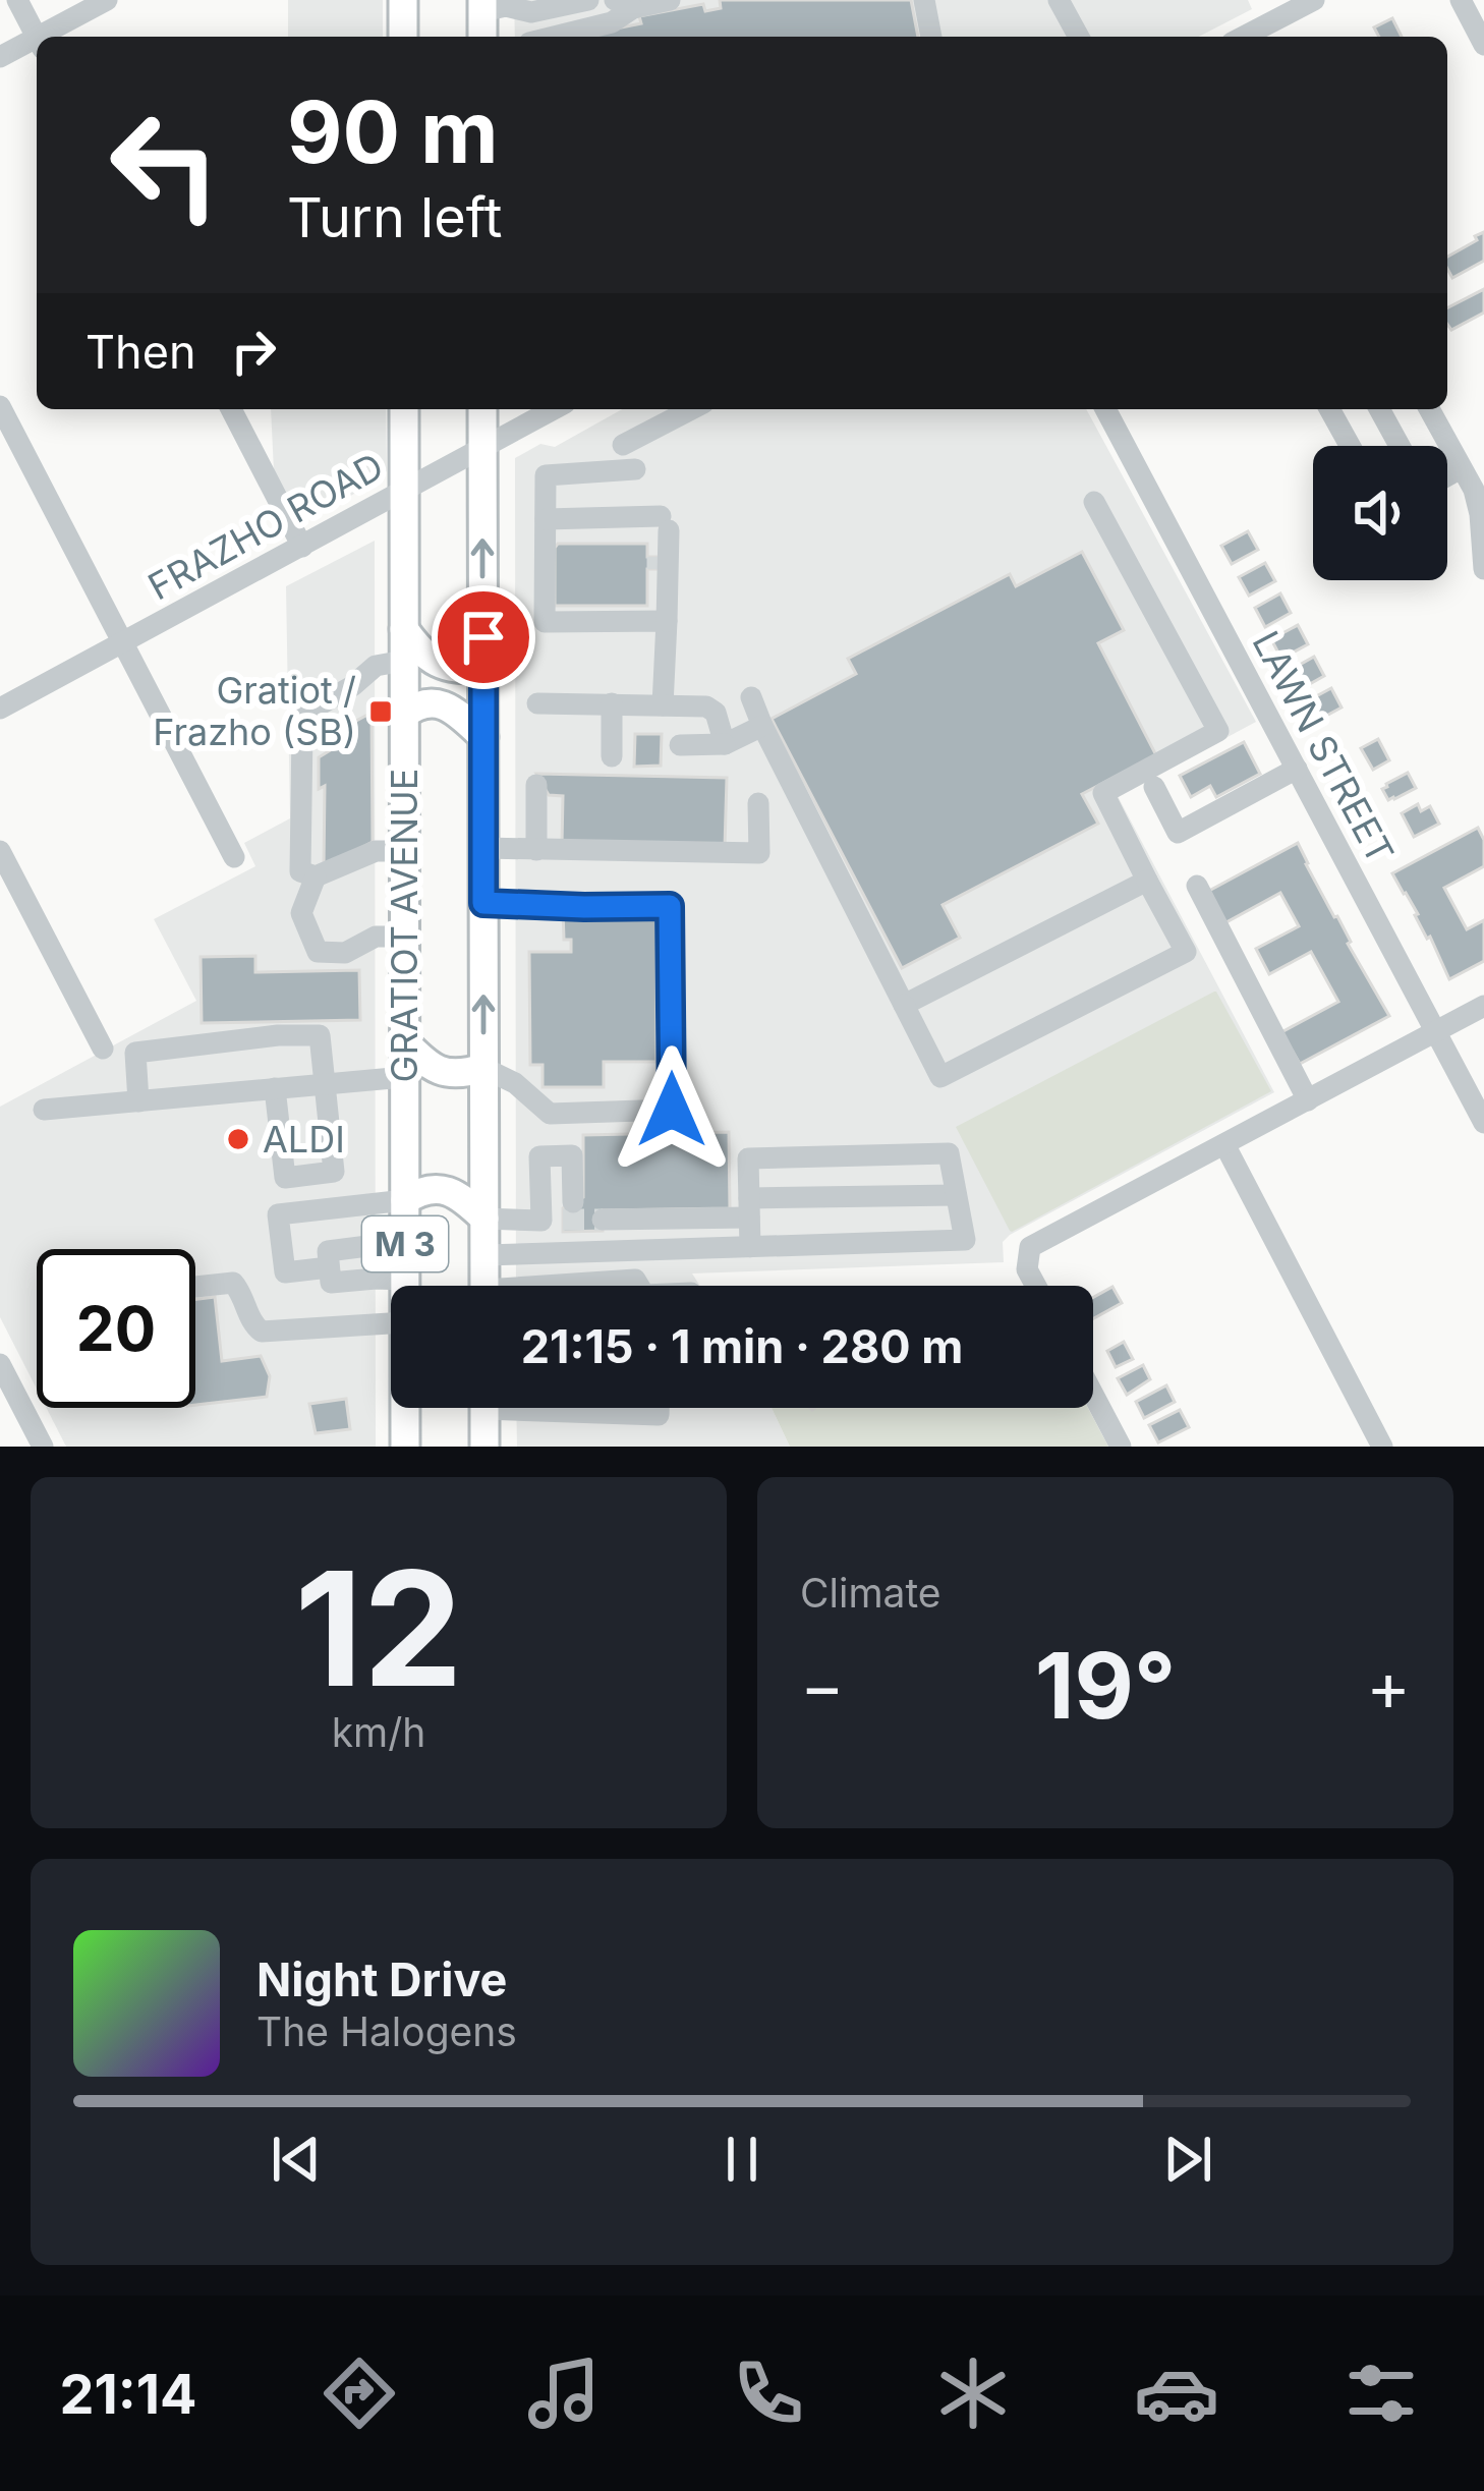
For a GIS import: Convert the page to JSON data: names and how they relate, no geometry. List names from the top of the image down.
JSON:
{
  "streets": {
    "main road": ["GRATIOT AVENUE", "M 3"],
    "street": ["FRAZHO ROAD", "LAWN STREET"]
  },
  "crossings": [
    ["FRAZHO ROAD", "GRATIOT AVENUE"],
    ["FRAZHO ROAD", "M 3"]
  ],
  "places": {
    "transit": ["Gratiot / Frazho (SB)"],
    "other": ["ALDI"]
  },
  "page": {
    "turn": ["90 m", "Turn left"],
    "then": "Then",
    "limit": "20",
    "trip": "21:15 · 1 min · 280 m",
    "tile": [
      ["12", "km/h"],
      "Climate"
    ],
    "heat": ["−", "19°", "+"],
    "song": ["Night Drive", "The Halogens"],
    "tabs": "21:14"
  }
}
